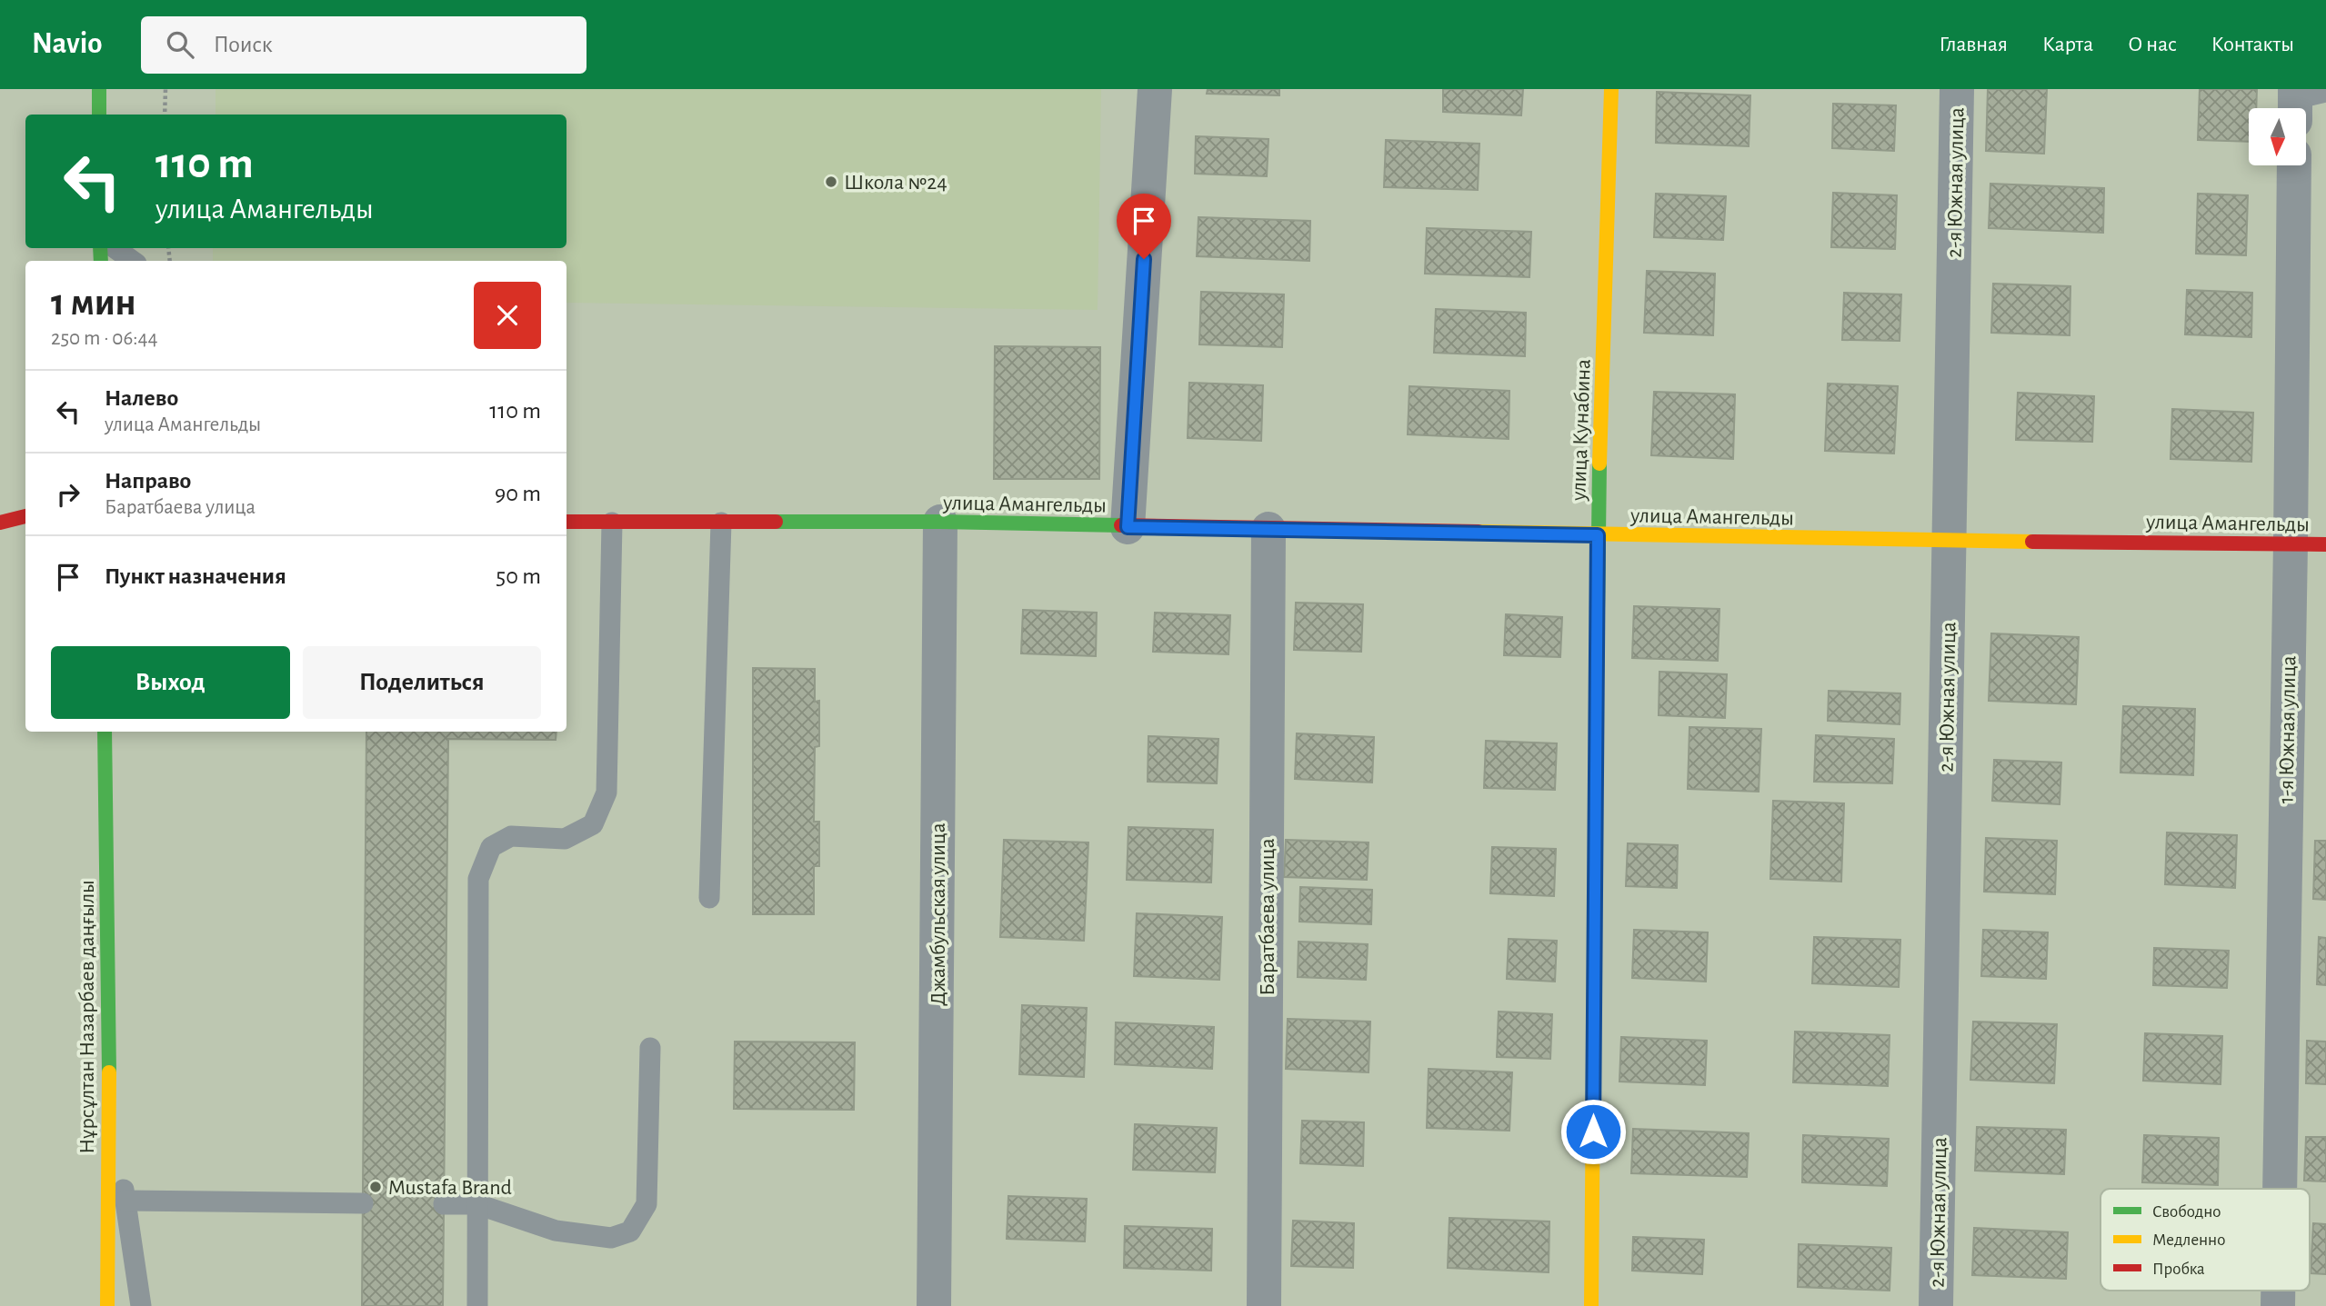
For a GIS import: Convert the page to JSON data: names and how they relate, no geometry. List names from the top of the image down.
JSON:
{
  "streets": {
    "street": [
      "2-я Южная улица",
      "улица Кунабина",
      "улица Амангельды",
      "1-я Южная улица",
      "Джамбульская улица",
      "Баратбаева улица",
      "Нұрсұлтан Назарбаев даңғылы"
    ]
  },
  "crossings": [
    ["2-я Южная улица", "улица Амангельды"],
    ["улица Кунабина", "улица Амангельды"],
    ["улица Амангельды", "1-я Южная улица"],
    ["улица Амангельды", "Джамбульская улица"],
    ["улица Амангельды", "Баратбаева улица"]
  ],
  "places": ["Школа №24", "Mustafa Brand"],
  "legend": ["Свободно", "Медленно", "Пробка"],
  "north": "bottom",
  "page": {
    "header": "Navio",
    "search": "Поиск",
    "nav": [
      "Главная",
      "Карта",
      "О нас",
      "Контакты"
    ],
    "turn": ["110 m", "улица Амангельды"],
    "heading": ["1 мин", "250 m · 06:44"],
    "list": [
      {
        "name": "Налево",
        "note": "улица Амангельды",
        "value": "110 m"
      },
      {
        "name": "Направо",
        "note": "Баратбаева улица",
        "value": "90 m"
      },
      {
        "name": "Пункт назначения",
        "value": "50 m"
      }
    ],
    "buttons": ["Выход", "Поделиться"]
  }
}
